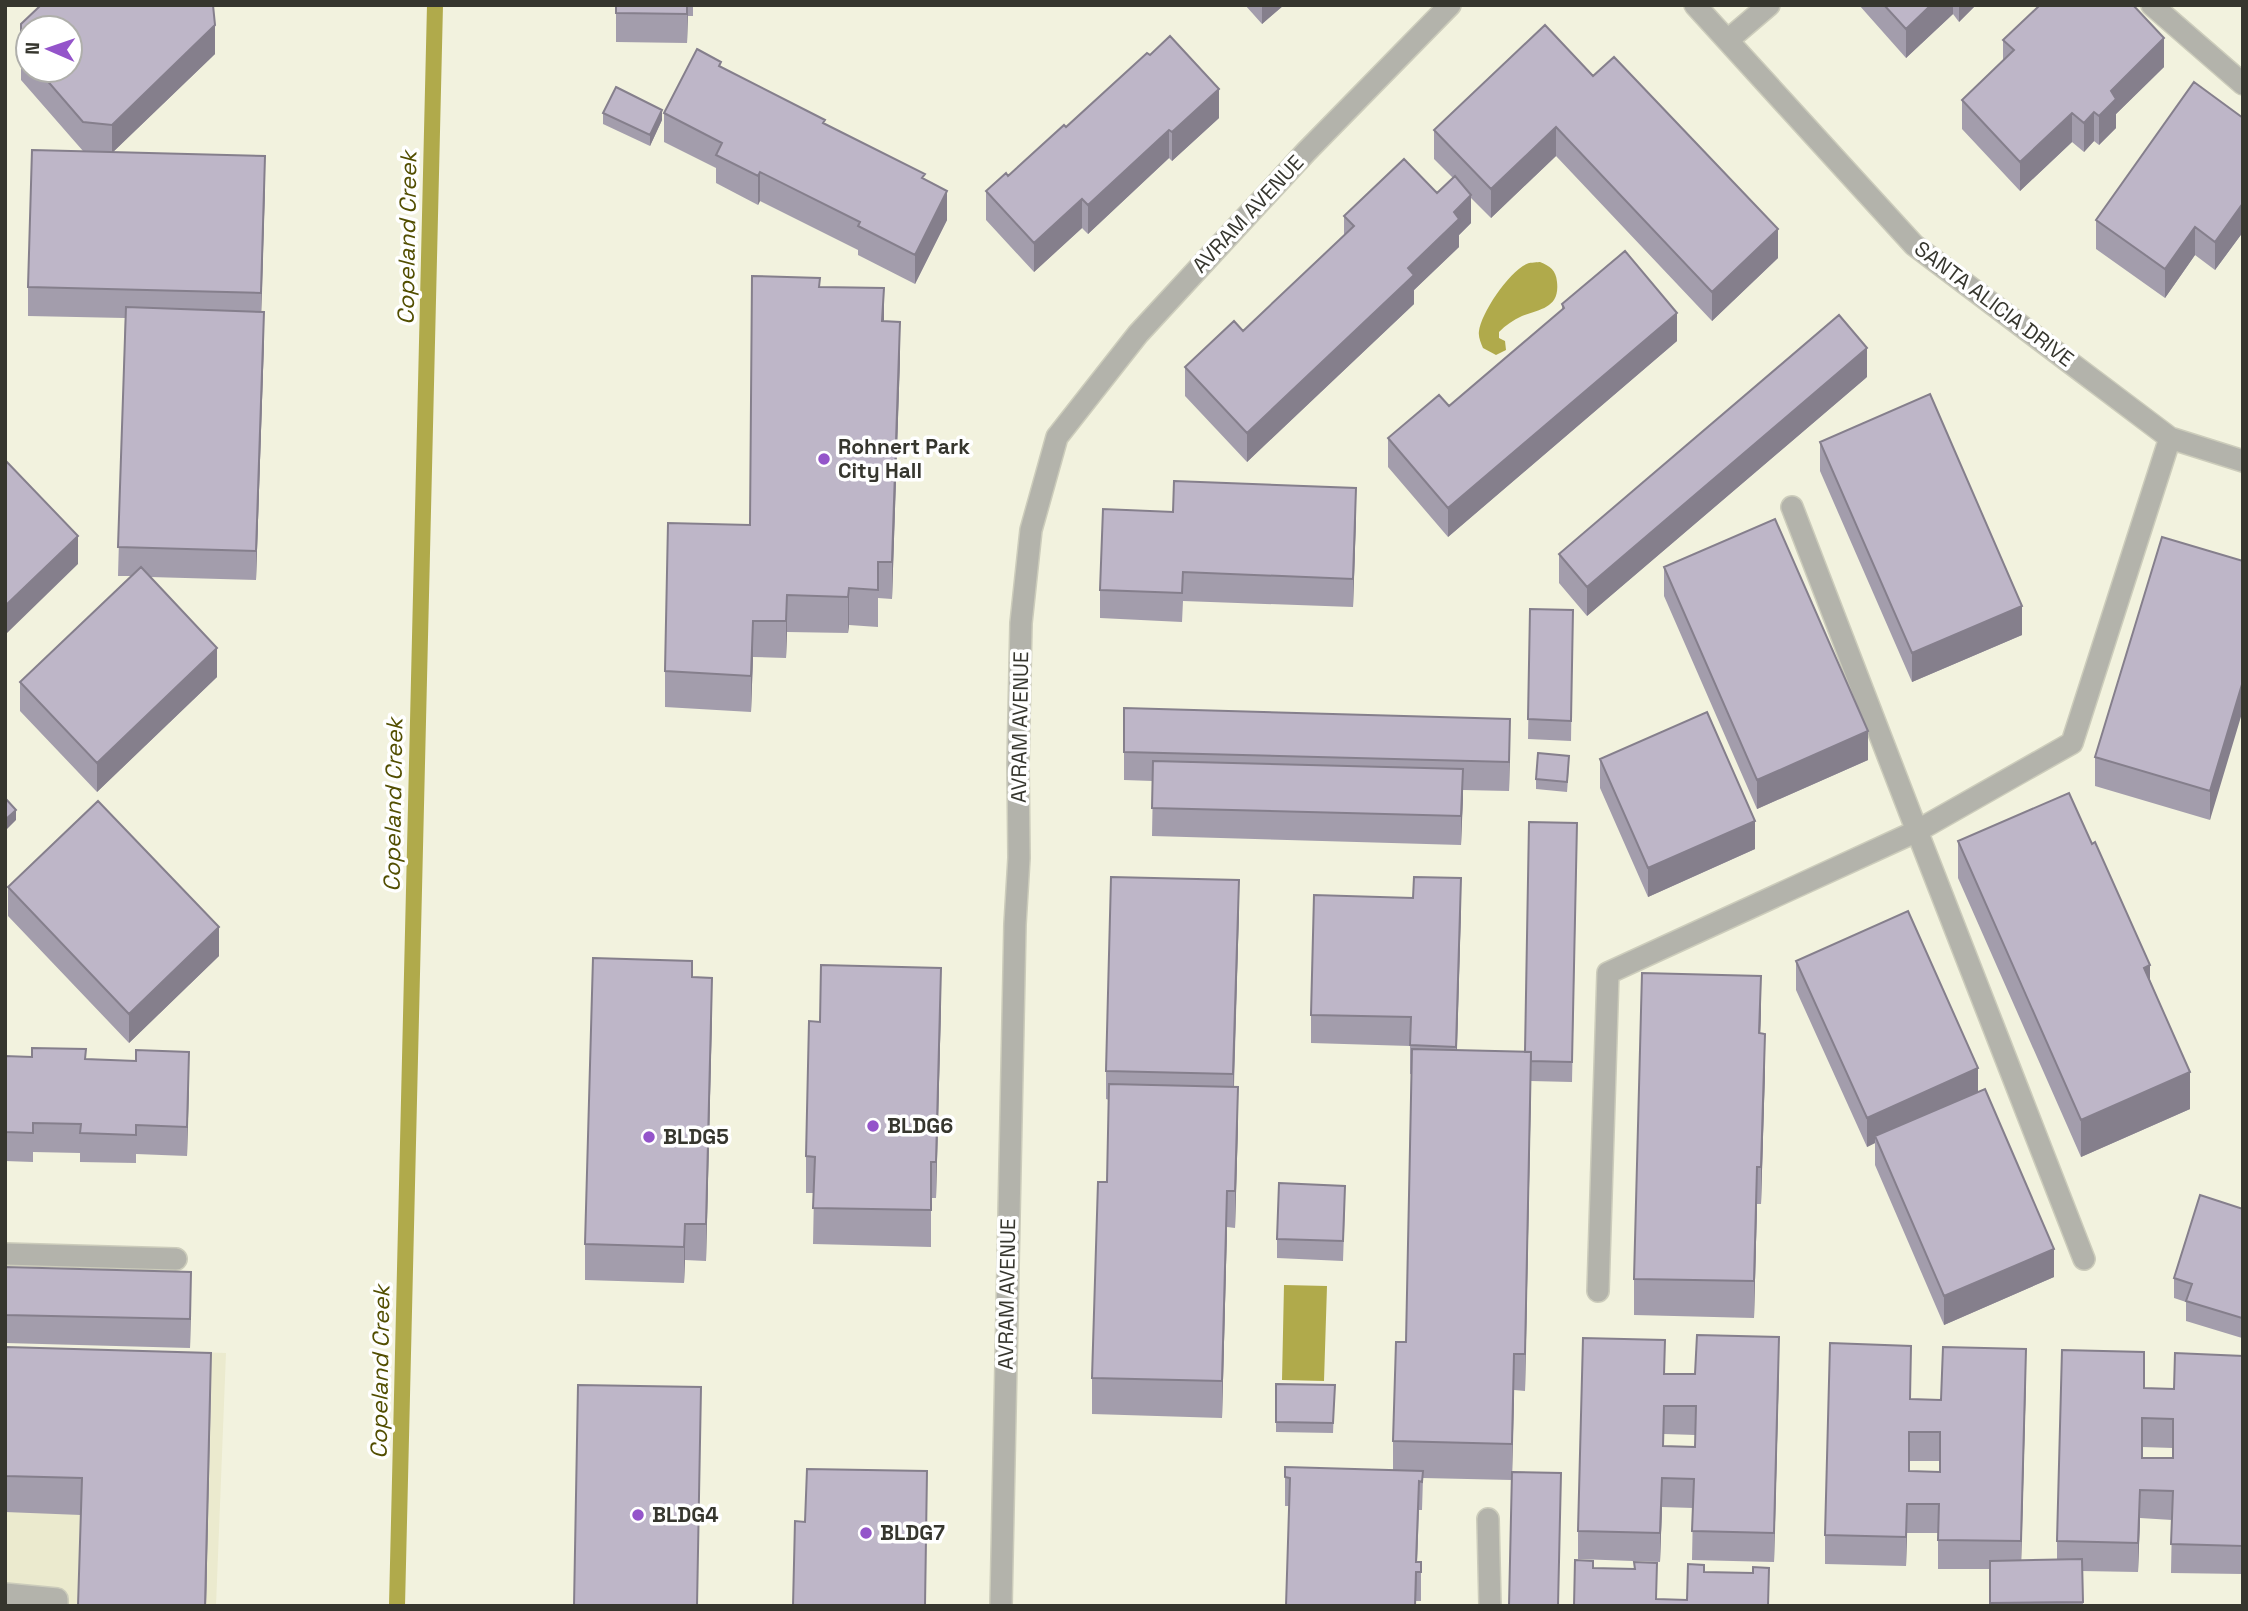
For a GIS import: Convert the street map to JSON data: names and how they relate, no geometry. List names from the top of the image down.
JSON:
{
  "streets": {
    "street": ["AVRAM AVENUE", "SANTA ALICIA DRIVE"]
  },
  "water": ["Copeland Creek"],
  "places": [
    "Rohnert Park City Hall",
    "BLDG6",
    "BLDG5",
    "BLDG4",
    "BLDG7"
  ],
  "north": "left"
}
